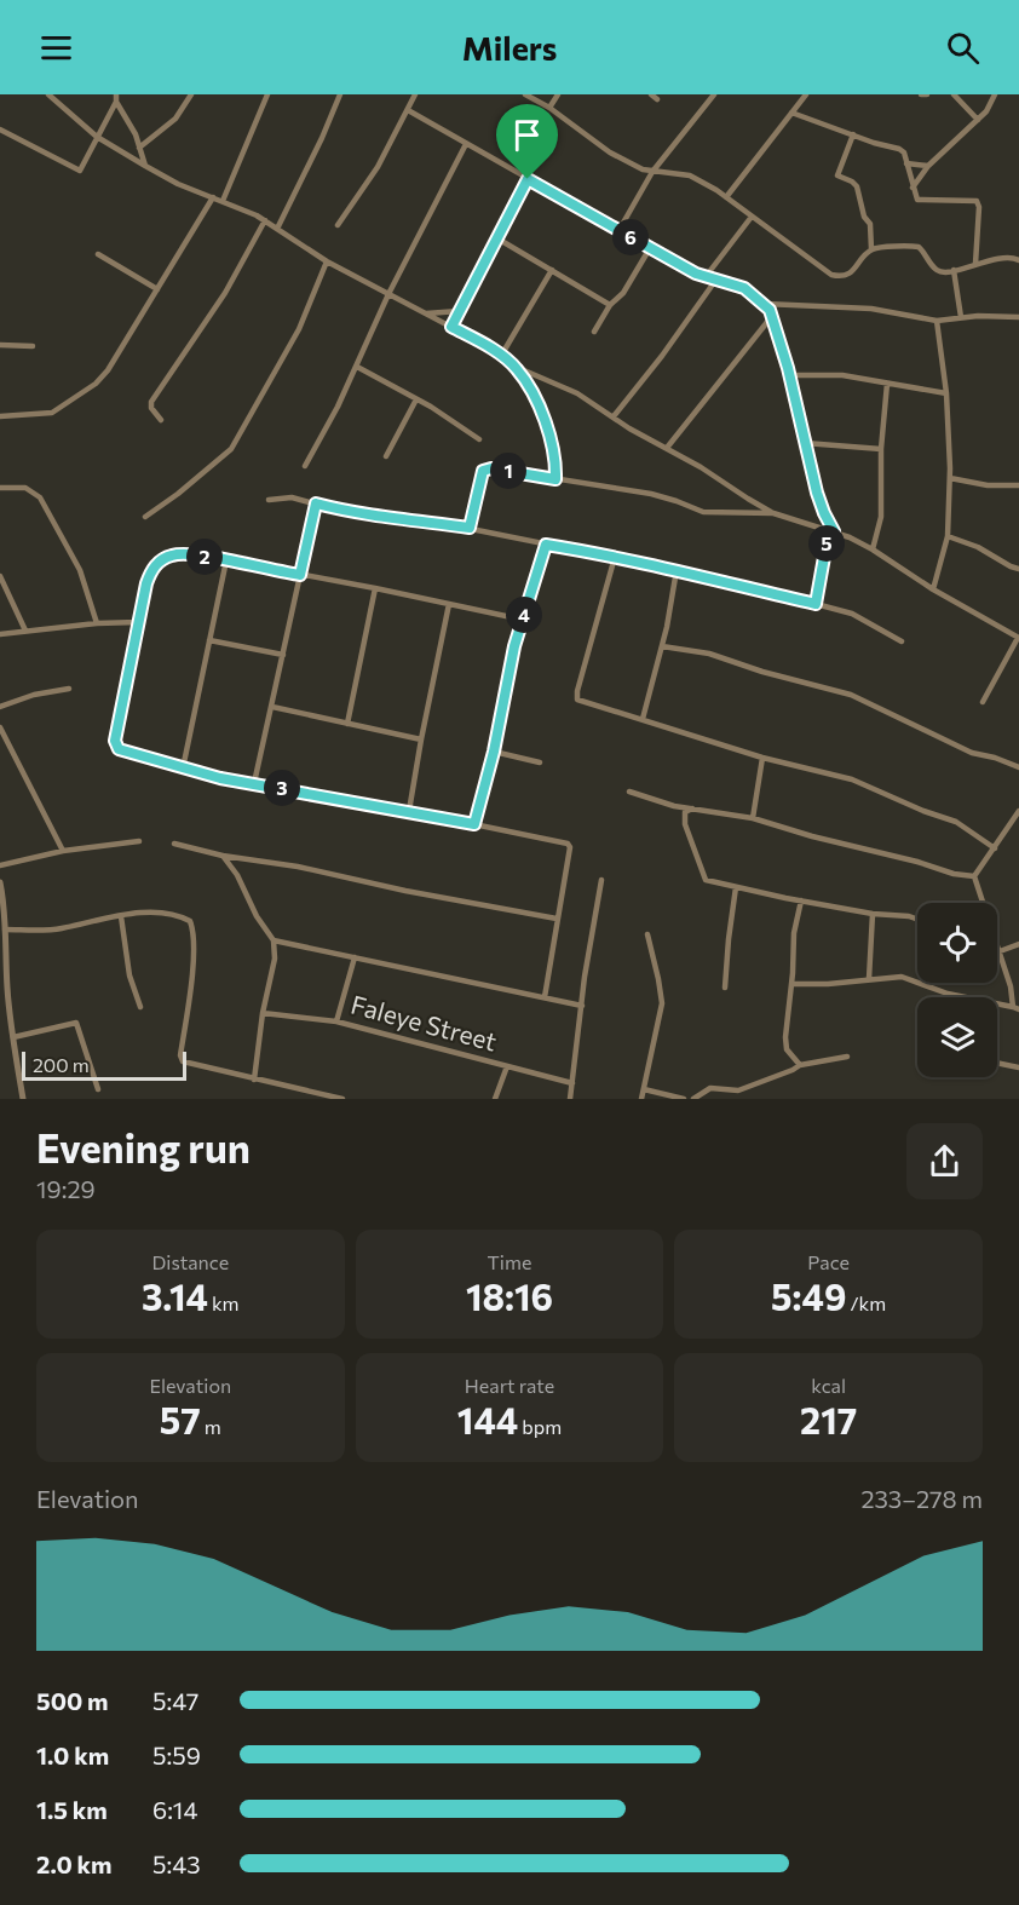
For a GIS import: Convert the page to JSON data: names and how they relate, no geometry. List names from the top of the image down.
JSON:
{
  "streets": {
    "street": ["Faleye Street"]
  },
  "scale_bar": "200 m",
  "page": {
    "header": "Milers",
    "pins": [
      "6",
      "1",
      "5",
      "2",
      "4",
      "3"
    ],
    "scale": "200 m",
    "heading": ["Evening run", "19:29"],
    "stats": [
      ["Distance", "3.14 km"],
      ["Time", "18:16"],
      ["Pace", "5:49 /km"],
      ["Elevation", "57 m"],
      ["Heart rate", "144 bpm"],
      ["kcal", "217"]
    ],
    "chart": ["Elevation", "233–278 m"],
    "list": [
      {
        "name": "500 m",
        "note": "5:47"
      },
      {
        "name": "1.0 km",
        "note": "5:59"
      },
      {
        "name": "1.5 km",
        "note": "6:14"
      },
      {
        "name": "2.0 km",
        "note": "5:43"
      }
    ]
  }
}
